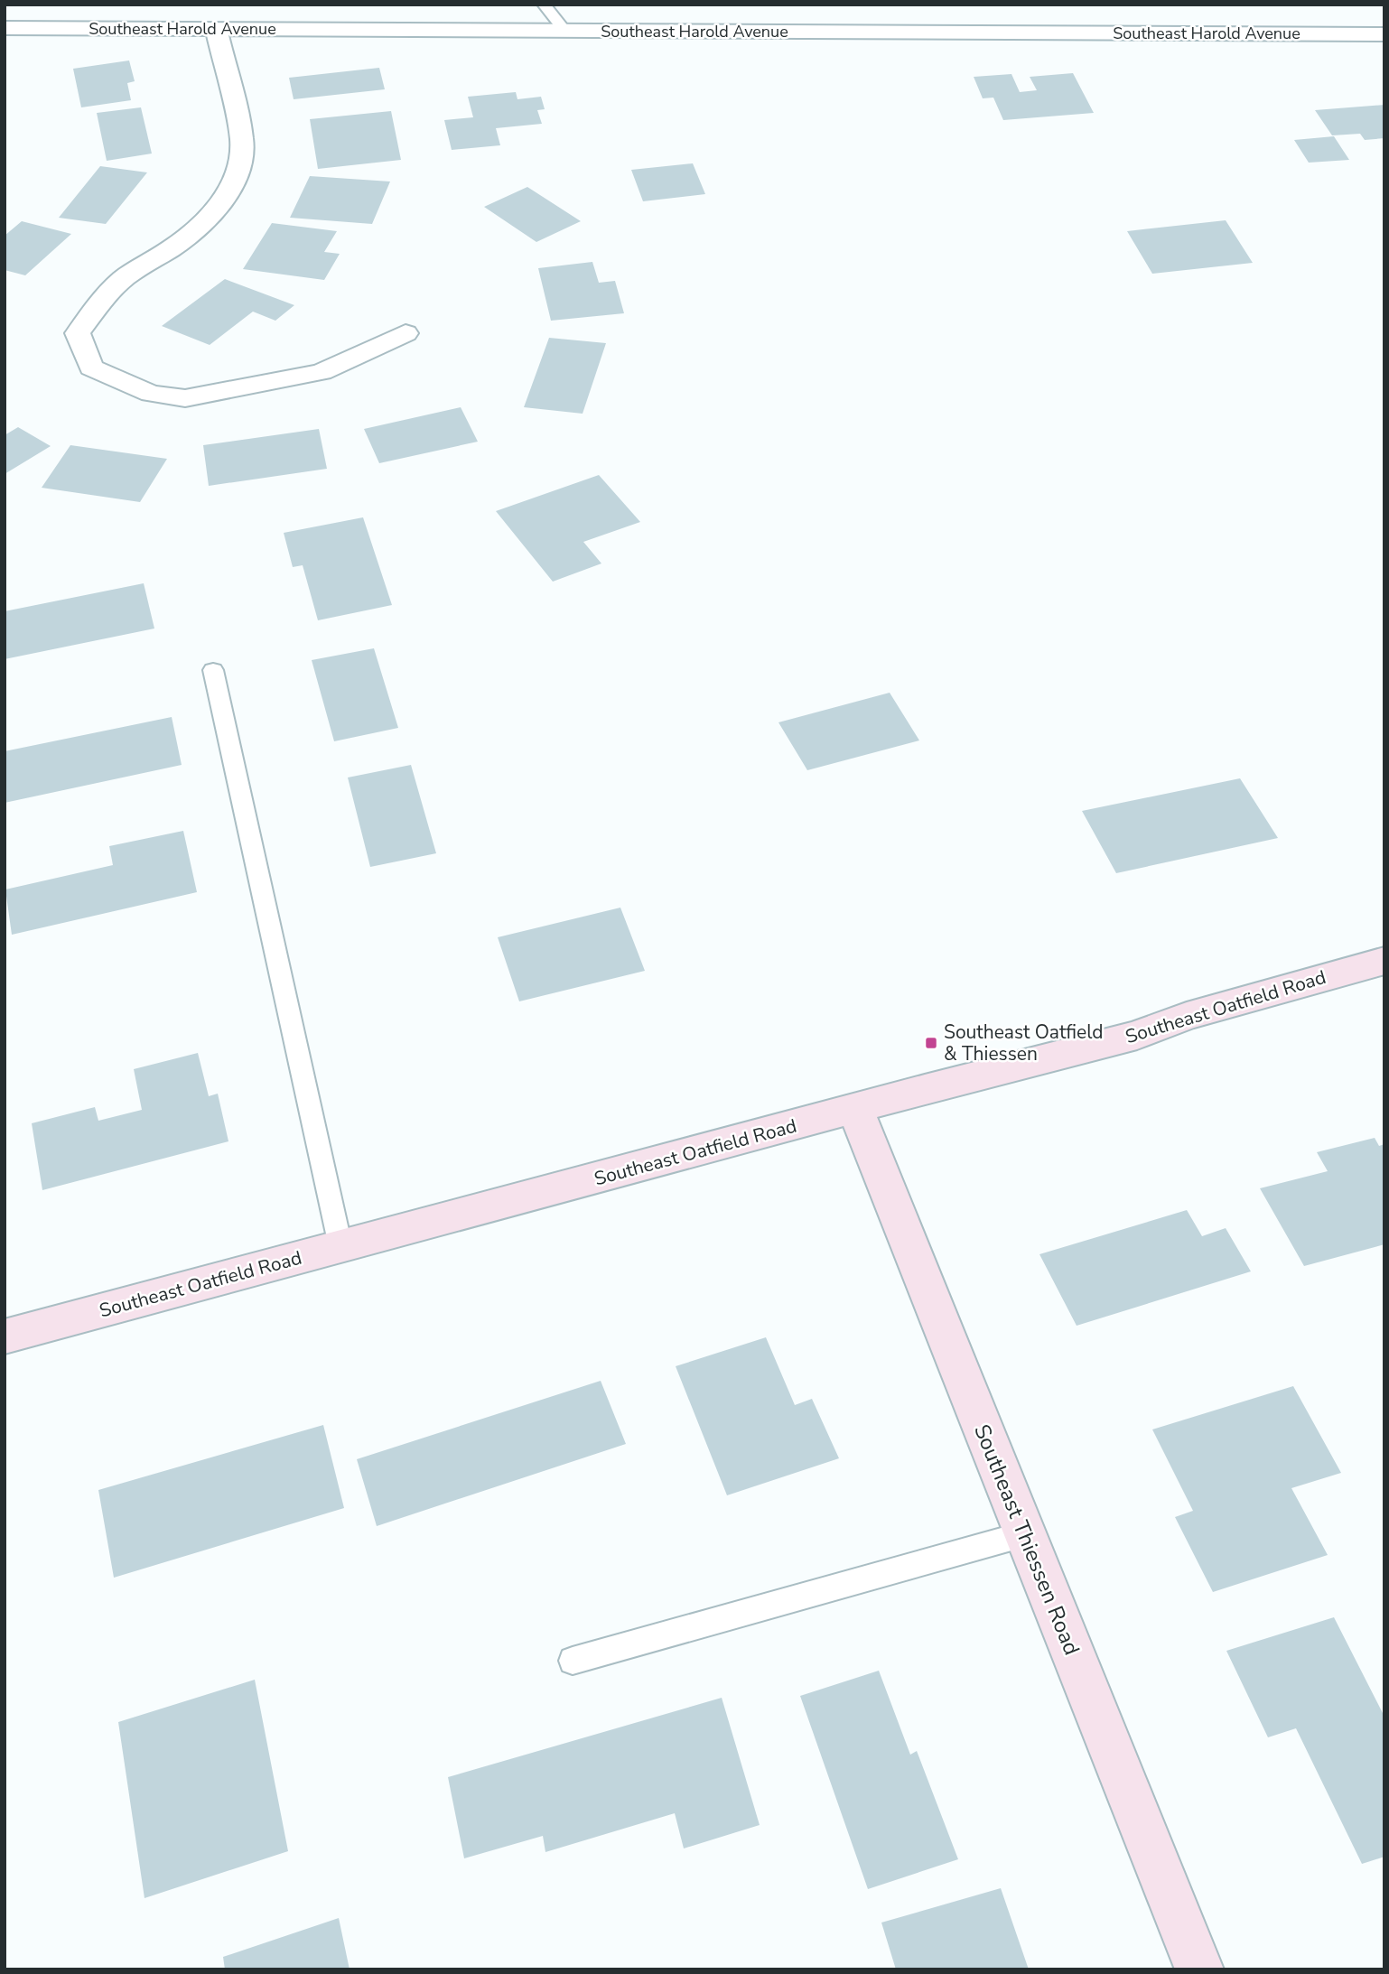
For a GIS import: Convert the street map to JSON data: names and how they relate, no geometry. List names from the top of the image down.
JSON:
{
  "streets": {
    "main road": ["Southeast Oatfield Road", "Southeast Thiessen Road"],
    "street": ["Southeast Harold Avenue"]
  },
  "crossings": [
    ["Southeast Oatfield Road", "Southeast Thiessen Road"]
  ],
  "places": {
    "transit": ["Southeast Oatfield & Thiessen"]
  }
}
